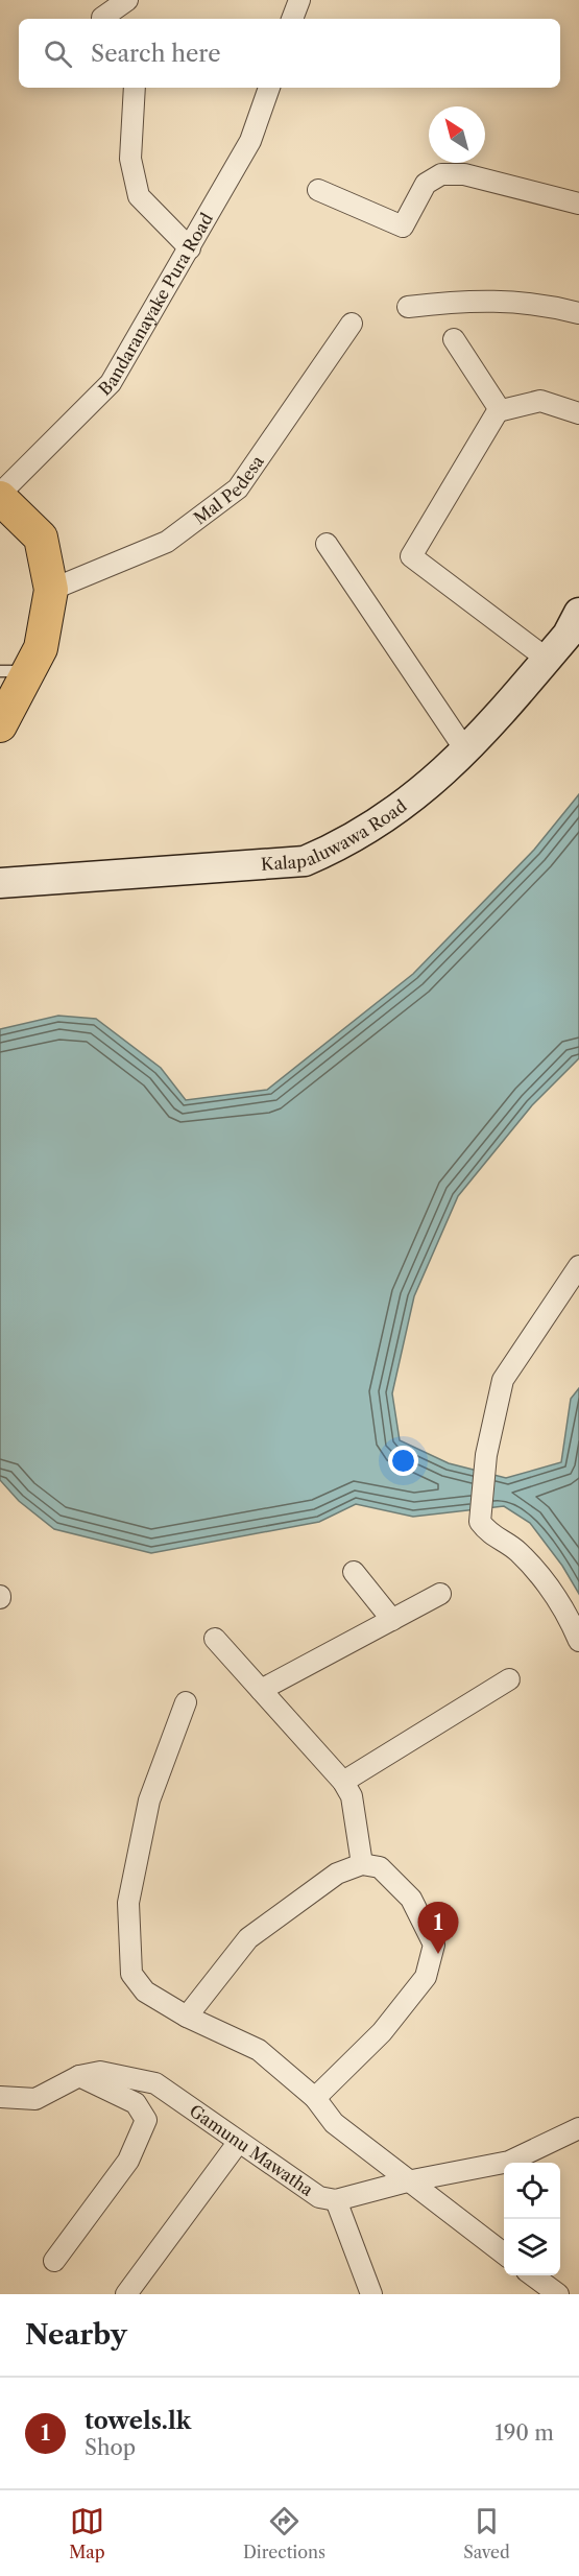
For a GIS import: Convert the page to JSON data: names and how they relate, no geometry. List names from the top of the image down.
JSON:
{
  "streets": {
    "street": [
      "Bandaranayake Pura Road",
      "Mal Pedesa",
      "Kalapaluwawa Road",
      "Gamunu Mawatha"
    ]
  },
  "north": "top left",
  "page": {
    "search": "Search here",
    "pins": "1",
    "heading": "Nearby",
    "list": [
      {
        "mark": "1",
        "name": "towels.lk",
        "note": "Shop",
        "value": "190 m"
      }
    ],
    "nav": ["Map", "Directions", "Saved"]
  }
}
